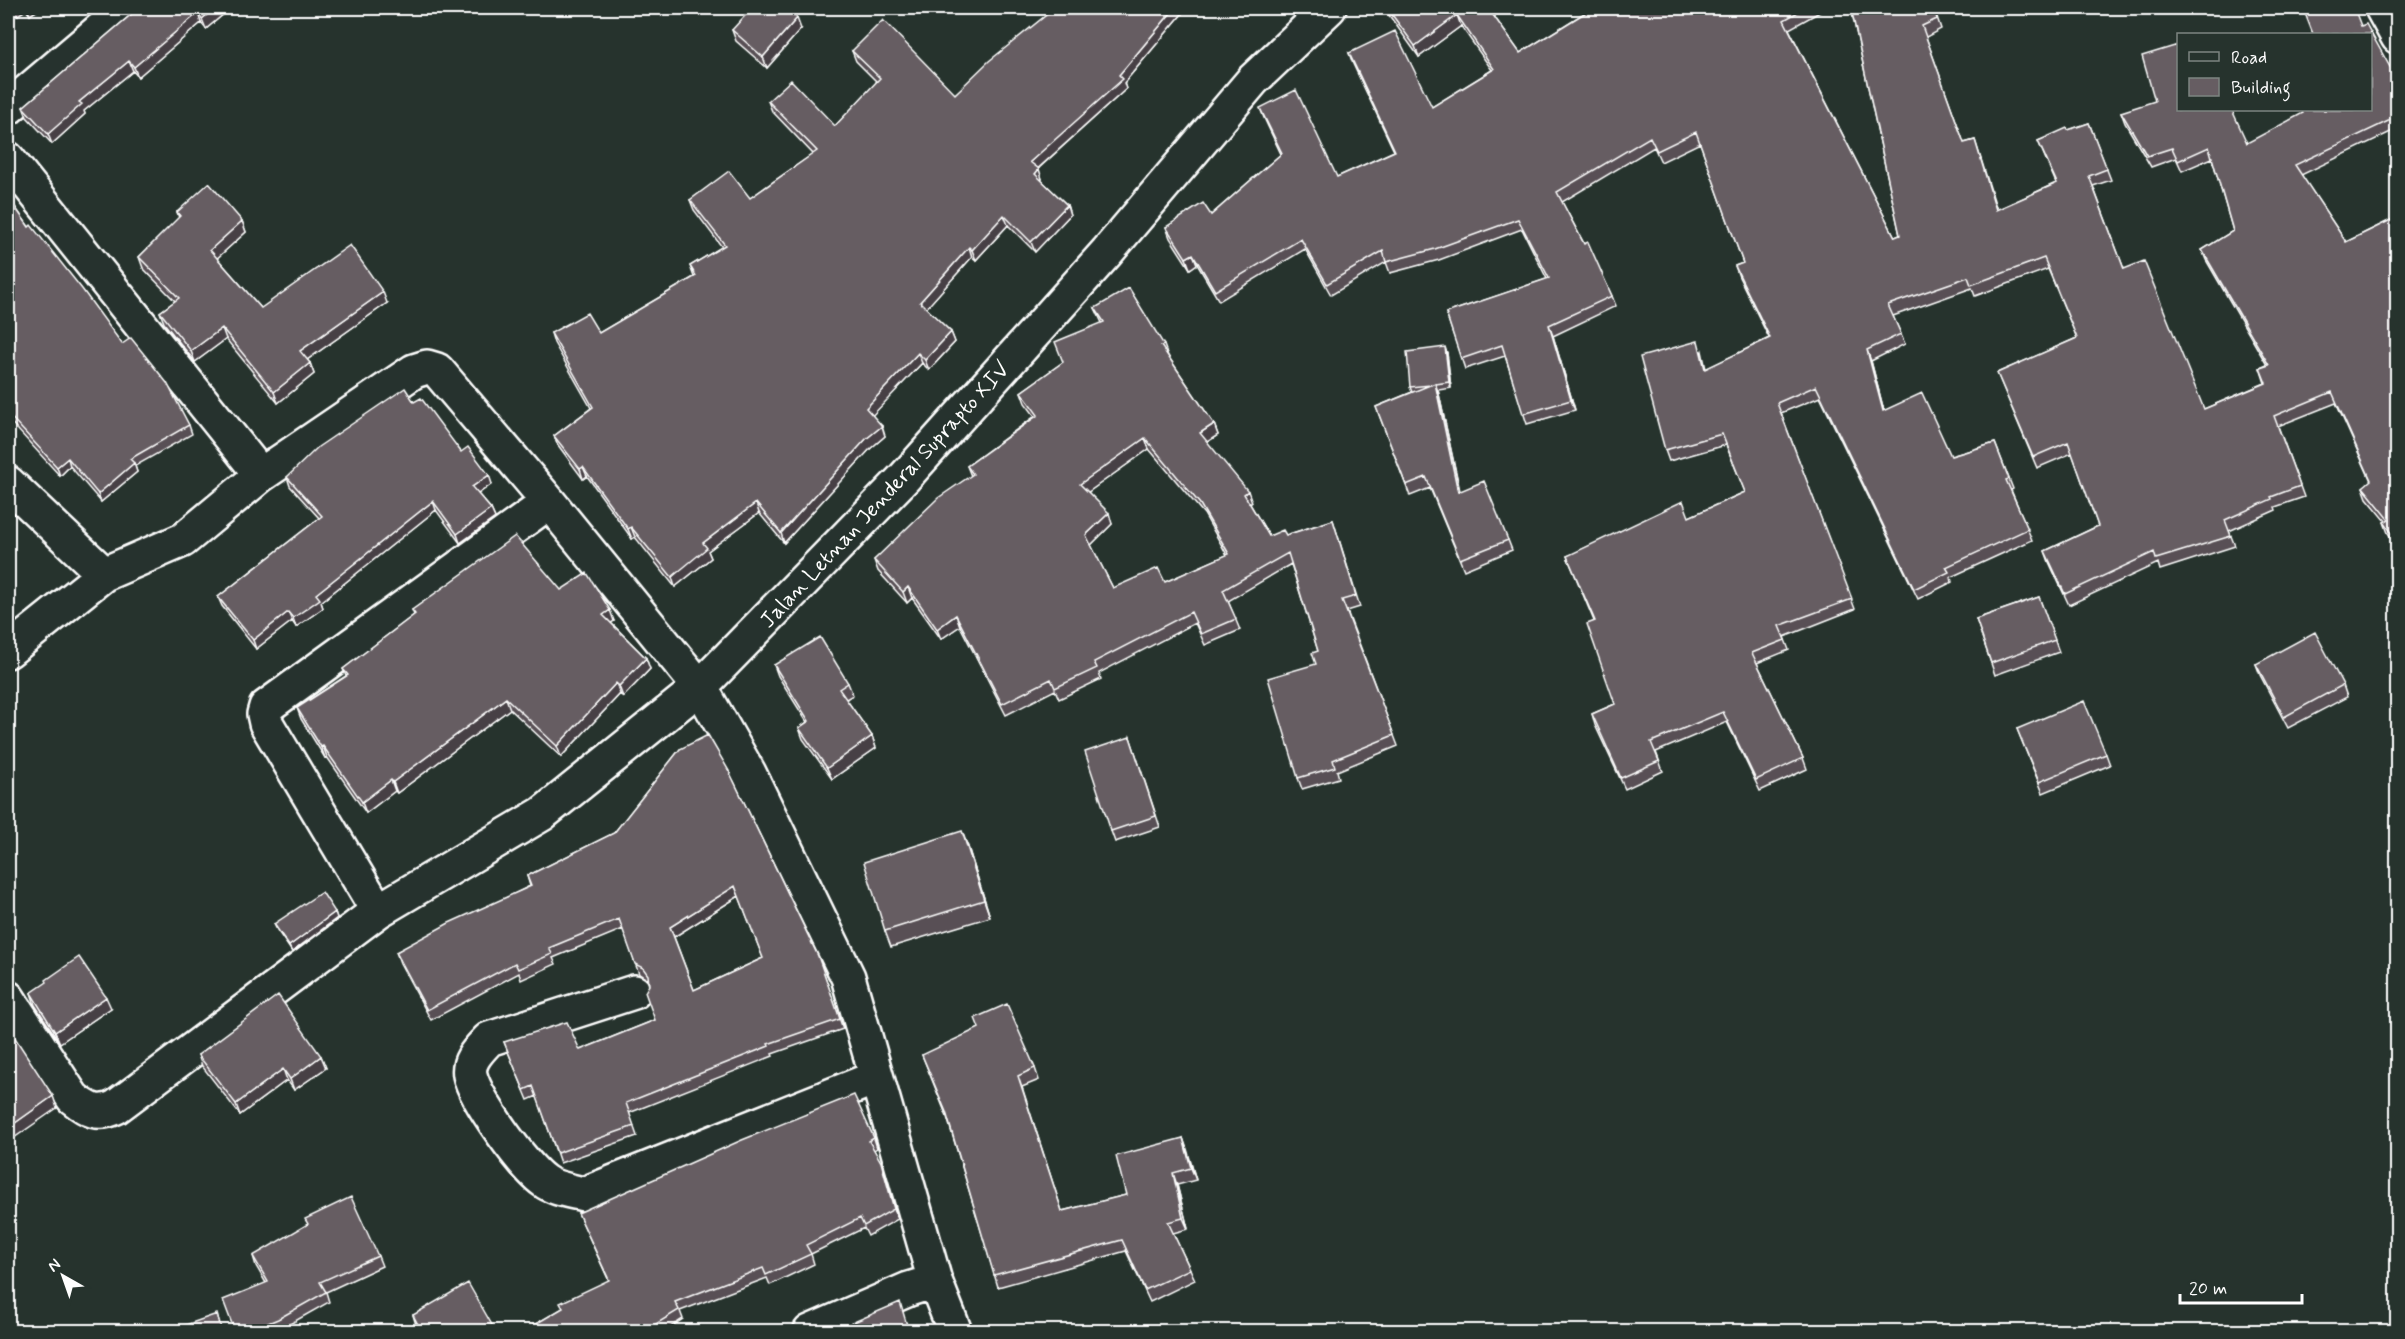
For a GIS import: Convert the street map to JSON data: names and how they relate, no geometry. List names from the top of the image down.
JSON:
{
  "streets": {
    "street": ["Jalan Letnan Jenderal Suprapto XIV"]
  },
  "legend": ["Road", "Building"],
  "scale_bar": "20 m",
  "north": "top left"
}
